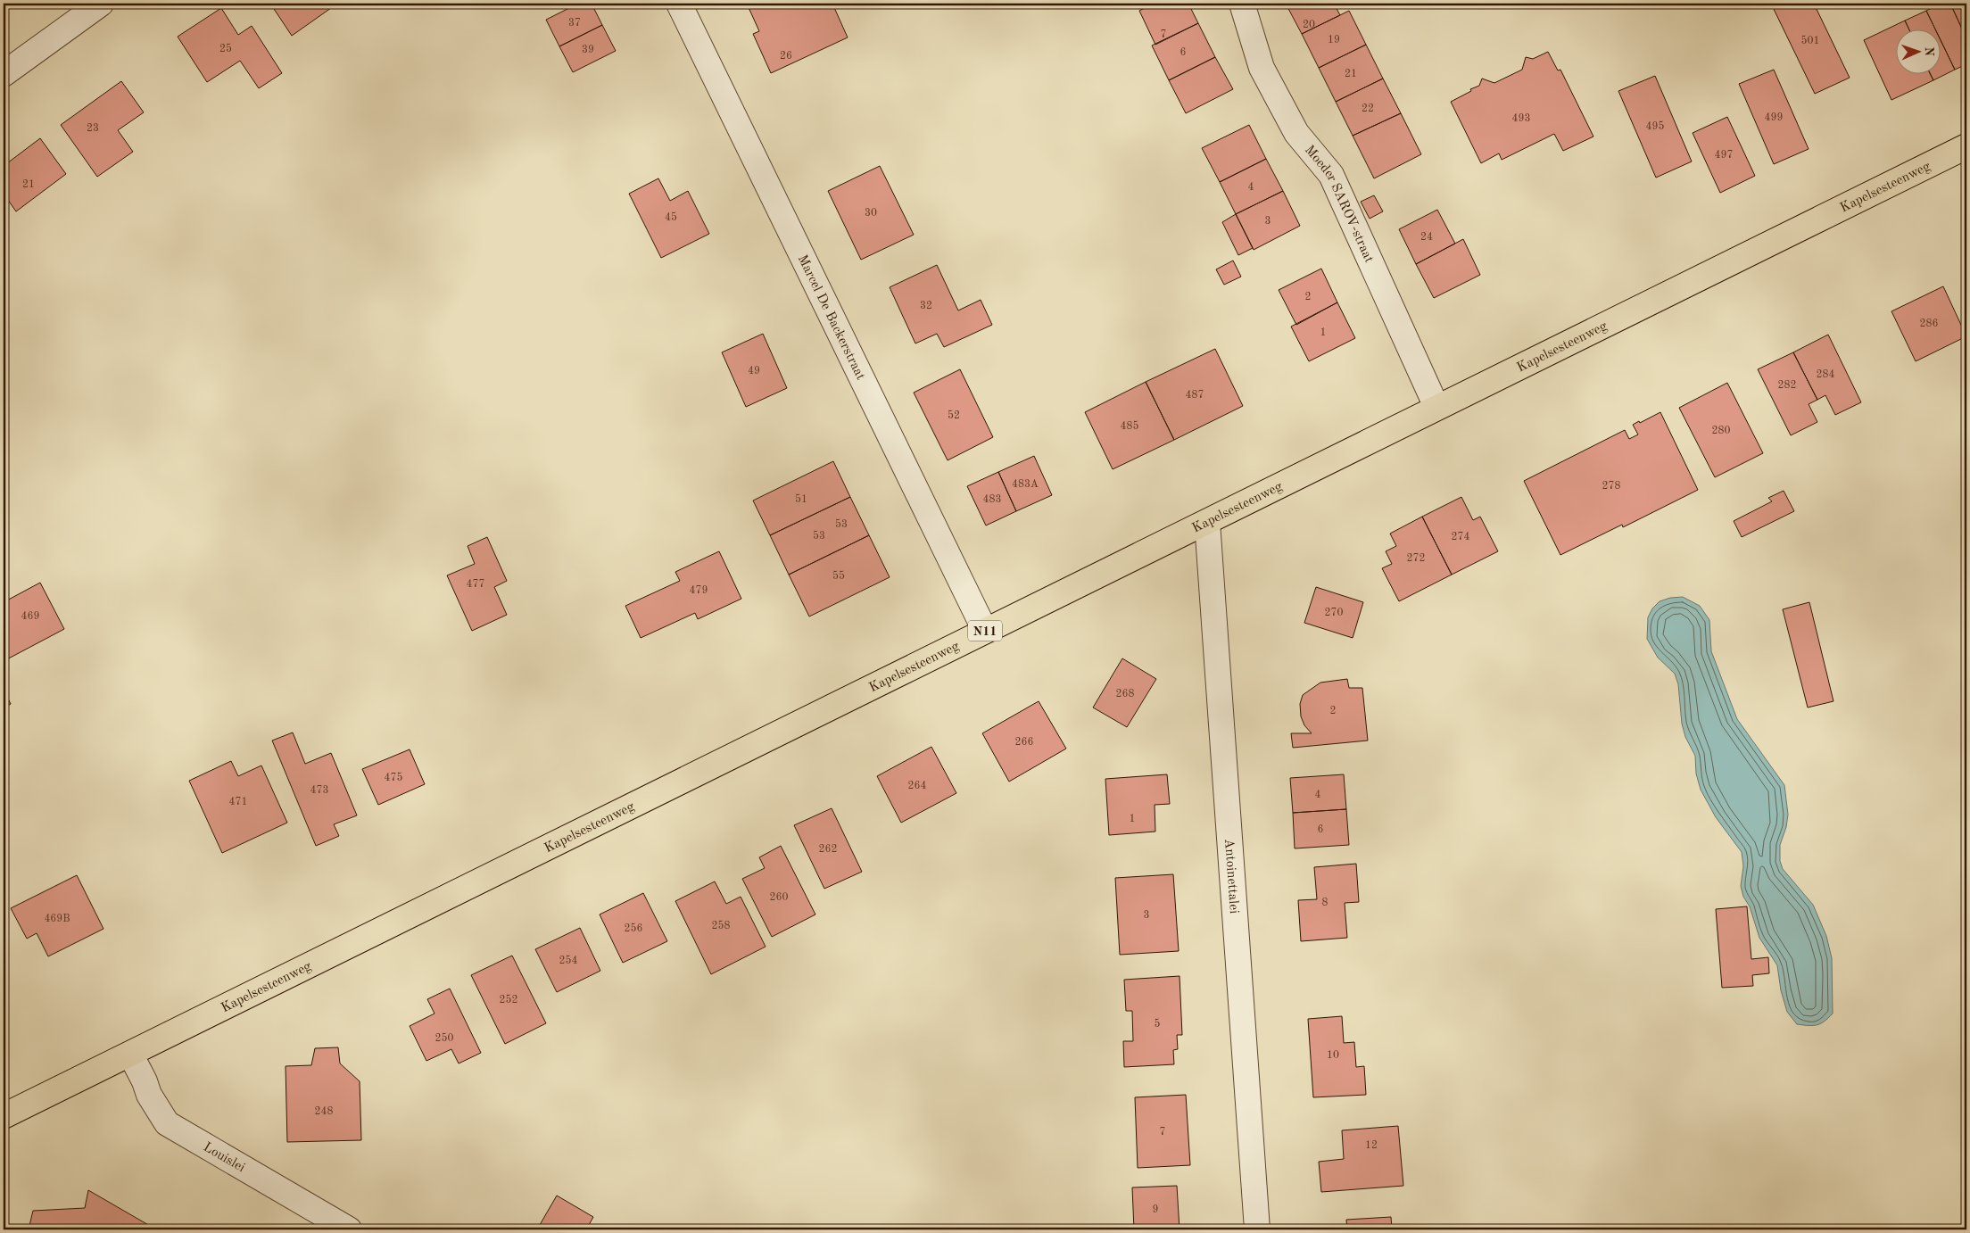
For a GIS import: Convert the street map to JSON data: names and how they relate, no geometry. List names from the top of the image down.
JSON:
{
  "streets": {
    "main road": ["Kapelsesteenweg", "N11"],
    "street": [
      "Moeder SAROV-straat",
      "Marcel De Backerstraat",
      "Antoinettalei",
      "Louislei"
    ]
  },
  "crossings": [
    ["Kapelsesteenweg", "Moeder SAROV-straat"],
    ["Kapelsesteenweg", "Marcel De Backerstraat"],
    ["Kapelsesteenweg", "Antoinettalei"],
    ["Kapelsesteenweg", "Louislei"]
  ],
  "house_numbers": [
    "37",
    "20",
    "7",
    "19",
    "501",
    "25",
    "39",
    "6",
    "26",
    "21",
    "22",
    "499",
    "493",
    "495",
    "23",
    "497",
    "21",
    "4",
    "30",
    "45",
    "3",
    "24",
    "2",
    "32",
    "286",
    "1",
    "49",
    "284",
    "282",
    "487",
    "52",
    "485",
    "280",
    "483A",
    "278",
    "51",
    "483",
    "53",
    "53",
    "274",
    "272",
    "55",
    "477",
    "479",
    "270",
    "469",
    "268",
    "2",
    "266",
    "475",
    "264",
    "473",
    "4",
    "471",
    "1",
    "6",
    "262",
    "260",
    "8",
    "3",
    "469B",
    "258",
    "256",
    "254",
    "252",
    "5",
    "250",
    "10",
    "248",
    "7",
    "12",
    "9"
  ],
  "north": "right"
}
